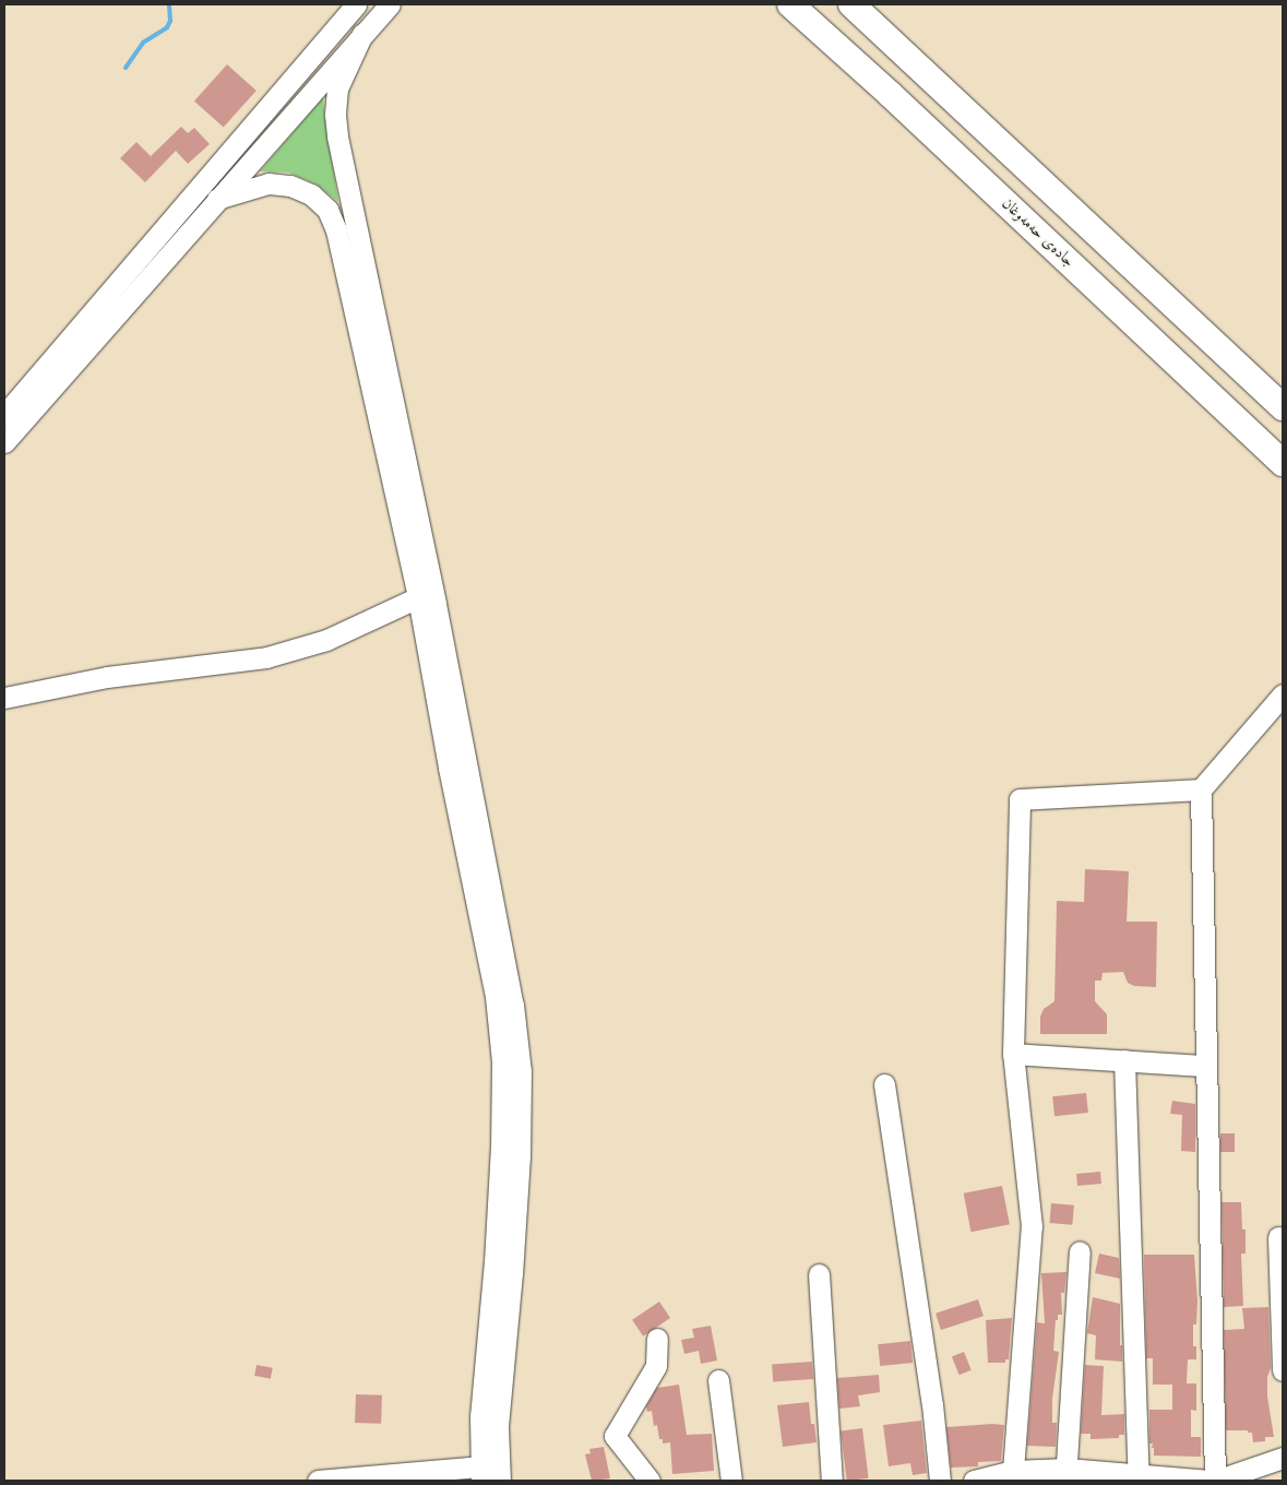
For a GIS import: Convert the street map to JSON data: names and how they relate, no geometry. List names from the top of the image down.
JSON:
{
  "streets": {
    "main road": ["جادەی حەمەوغان"]
  }
}
